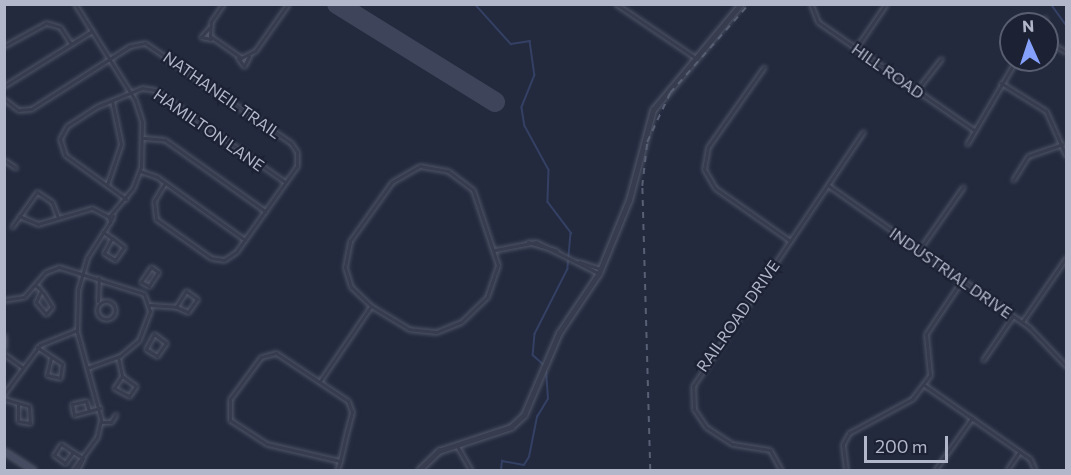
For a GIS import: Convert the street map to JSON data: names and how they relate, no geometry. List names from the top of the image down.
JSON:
{
  "streets": {
    "street": [
      "HILL ROAD",
      "NATHANEIL TRAIL",
      "HAMILTON LANE",
      "INDUSTRIAL DRIVE",
      "RAILROAD DRIVE"
    ]
  },
  "crossings": [
    ["INDUSTRIAL DRIVE", "RAILROAD DRIVE"]
  ],
  "scale_bar": "200 m",
  "north": "top"
}
